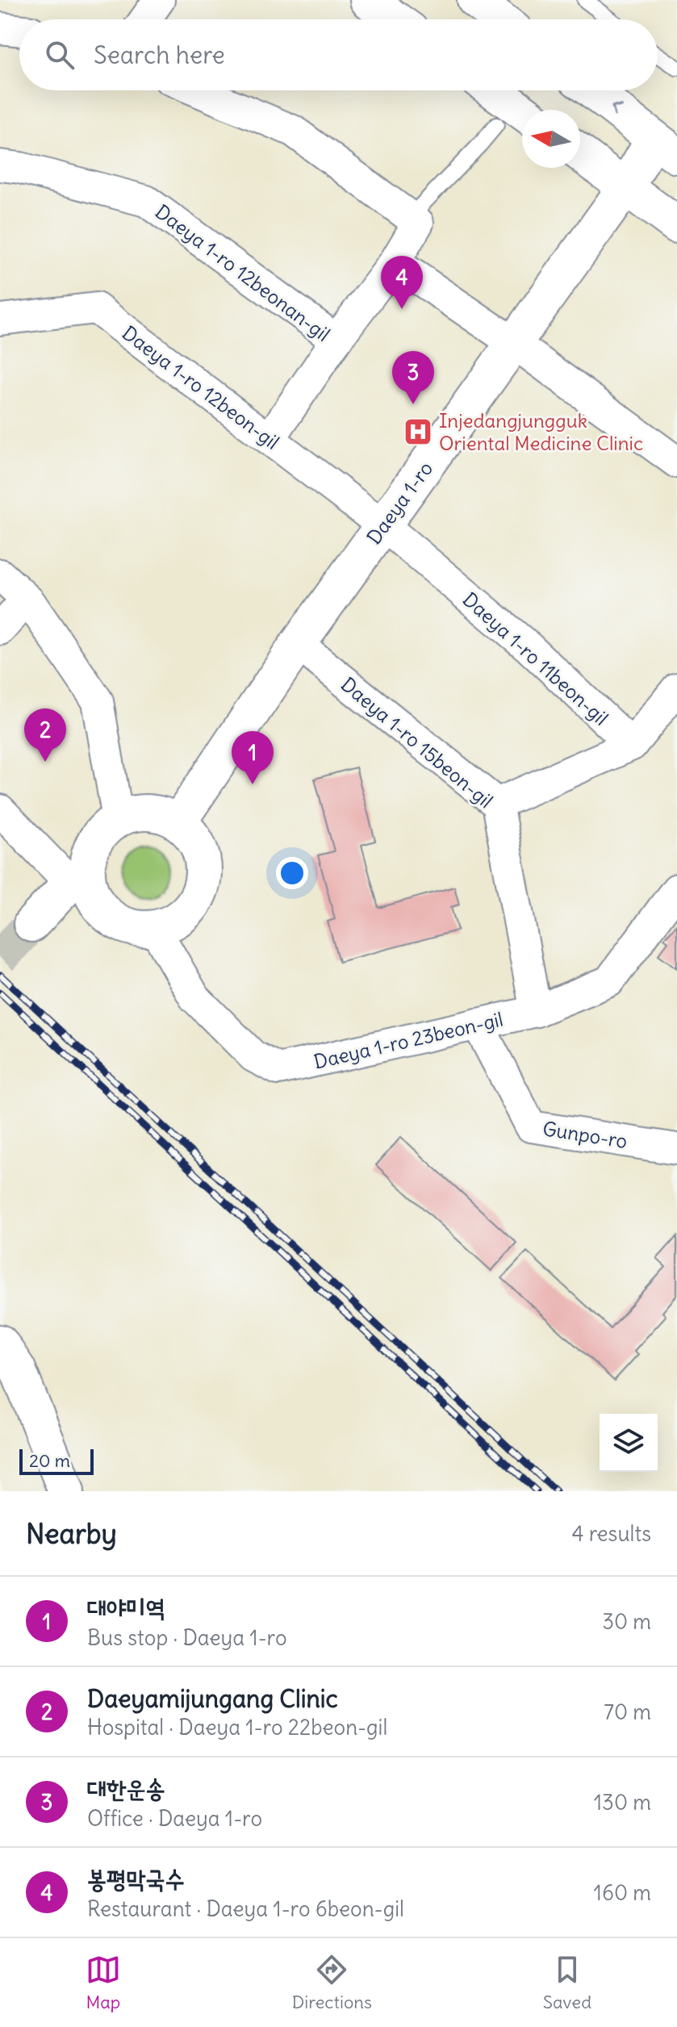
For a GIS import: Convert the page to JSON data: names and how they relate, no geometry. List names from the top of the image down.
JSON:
{
  "streets": {
    "street": [
      "Daeya 1-ro 12beonan-gil",
      "Daeya 1-ro 12beon-gil",
      "Daeya 1-ro",
      "Daeya 1-ro 11beon-gil",
      "Daeya 1-ro 15beon-gil",
      "Daeya 1-ro 23beon-gil",
      "Gunpo-ro"
    ]
  },
  "crossings": [
    ["Daeya 1-ro 12beonan-gil", "Daeya 1-ro 12beon-gil"],
    ["Daeya 1-ro 12beon-gil", "Daeya 1-ro"],
    ["Daeya 1-ro 12beon-gil", "Daeya 1-ro 11beon-gil"],
    ["Daeya 1-ro", "Daeya 1-ro 11beon-gil"],
    ["Daeya 1-ro", "Daeya 1-ro 15beon-gil"],
    ["Daeya 1-ro", "Daeya 1-ro 23beon-gil"],
    ["Daeya 1-ro 15beon-gil", "Daeya 1-ro 23beon-gil"],
    ["Daeya 1-ro 23beon-gil", "Gunpo-ro"]
  ],
  "places": {
    "hospital": ["Injedangjungguk Oriental Medicine Clinic"]
  },
  "scale_bar": "20 m",
  "north": "left",
  "page": {
    "search": "Search here",
    "pins": [
      "4",
      "3",
      "2",
      "1"
    ],
    "scale": "20 m",
    "heading": ["Nearby", "4 results"],
    "list": [
      {
        "mark": "1",
        "name": "대야미역",
        "note": "Bus stop · Daeya 1-ro",
        "value": "30 m"
      },
      {
        "mark": "2",
        "name": "Daeyamijungang Clinic",
        "note": "Hospital · Daeya 1-ro 22beon-gil",
        "value": "70 m"
      },
      {
        "mark": "3",
        "name": "대한운송",
        "note": "Office · Daeya 1-ro",
        "value": "130 m"
      },
      {
        "mark": "4",
        "name": "봉평막국수",
        "note": "Restaurant · Daeya 1-ro 6beon-gil",
        "value": "160 m"
      }
    ],
    "nav": ["Map", "Directions", "Saved"]
  }
}
